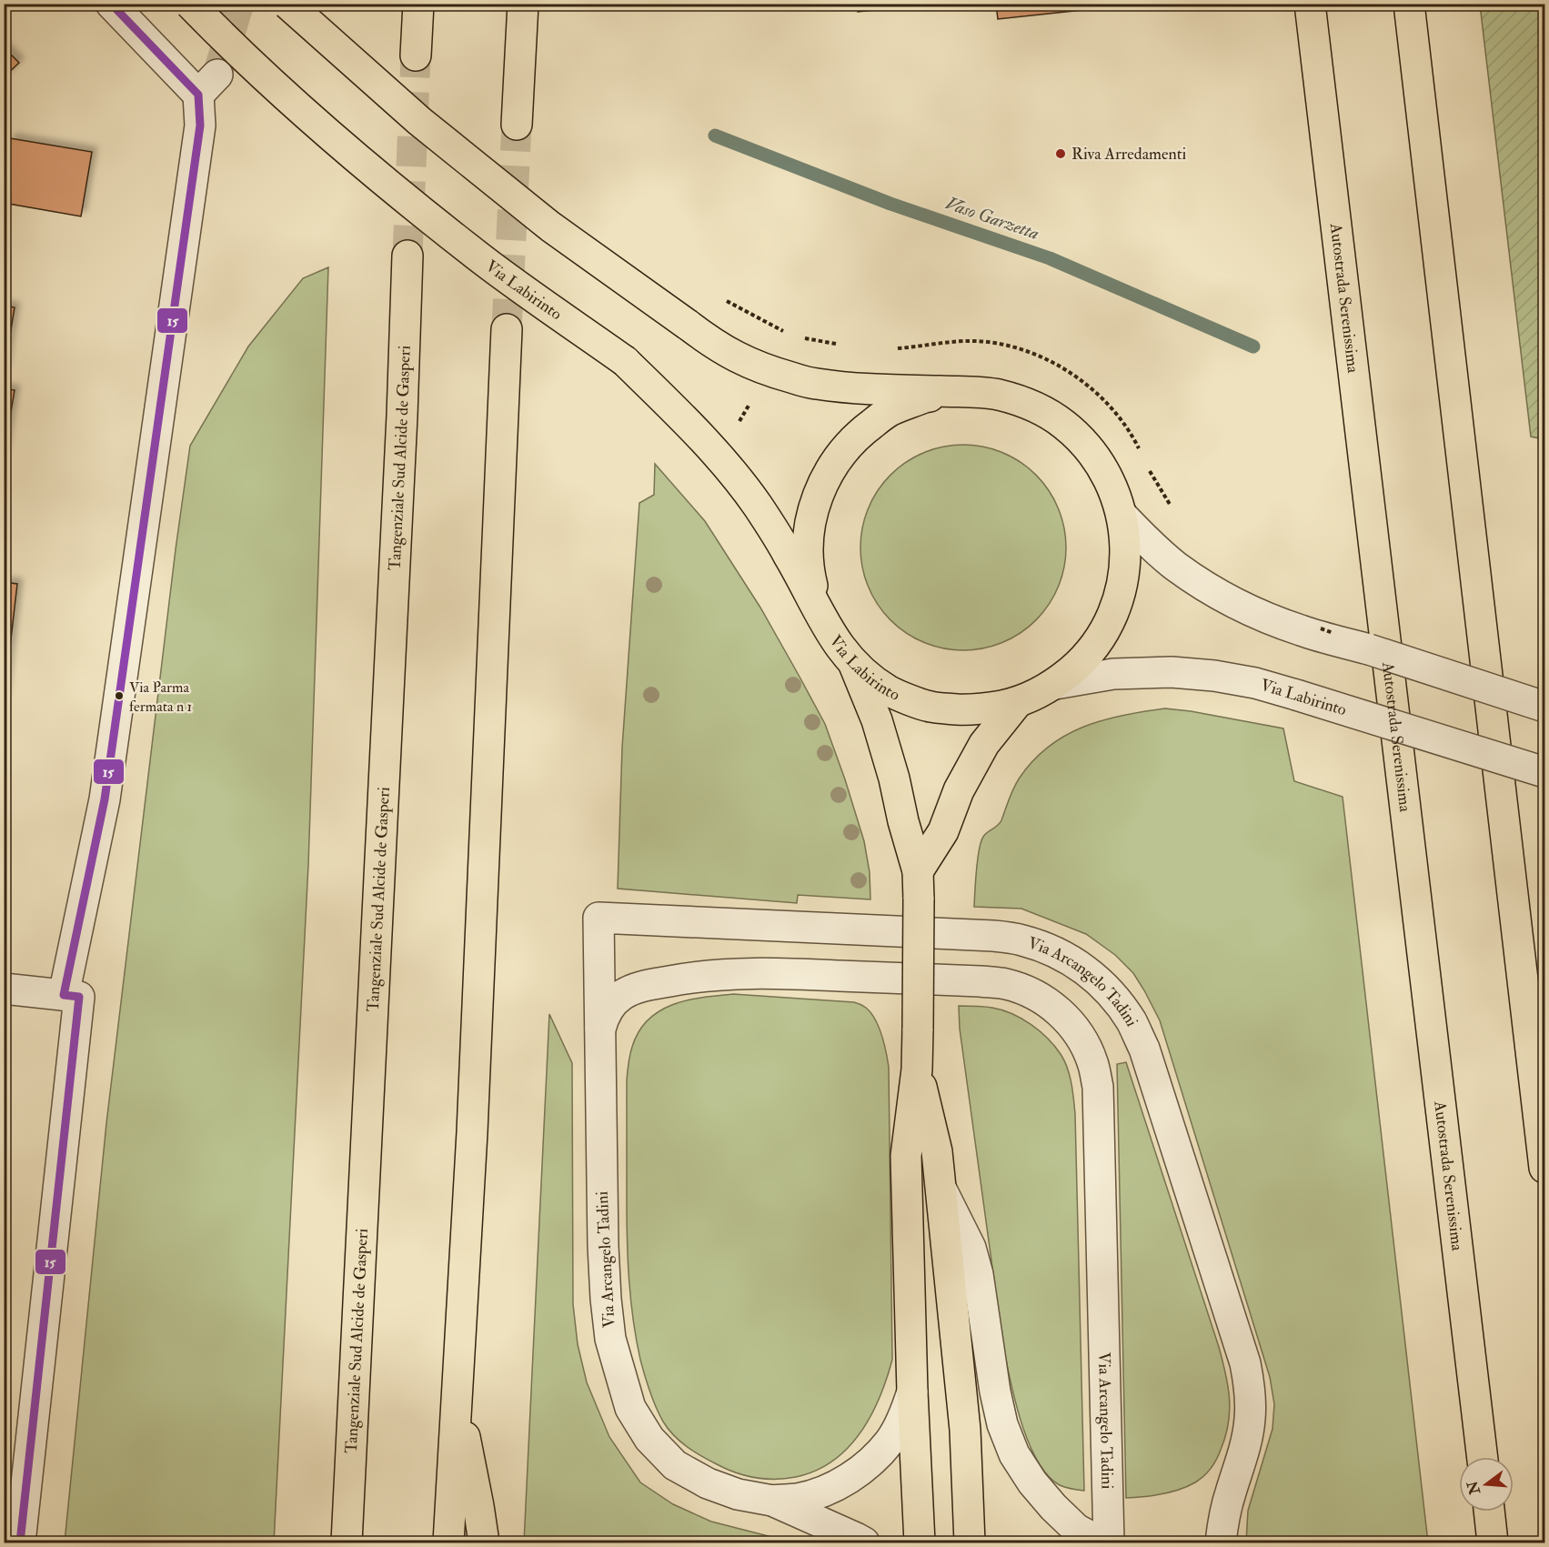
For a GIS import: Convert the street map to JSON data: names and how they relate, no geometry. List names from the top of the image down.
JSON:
{
  "streets": {
    "main road": ["Via Labirinto", "Autostrada Serenissima", "Tangenziale Sud Alcide de Gasperi"],
    "street": ["Via Arcangelo Tadini"]
  },
  "water": ["Vaso Garzetta"],
  "places": ["Riva Arredamenti", "Via Parma fermata n 1"],
  "lines": ["transit line 15"],
  "north": "left"
}
